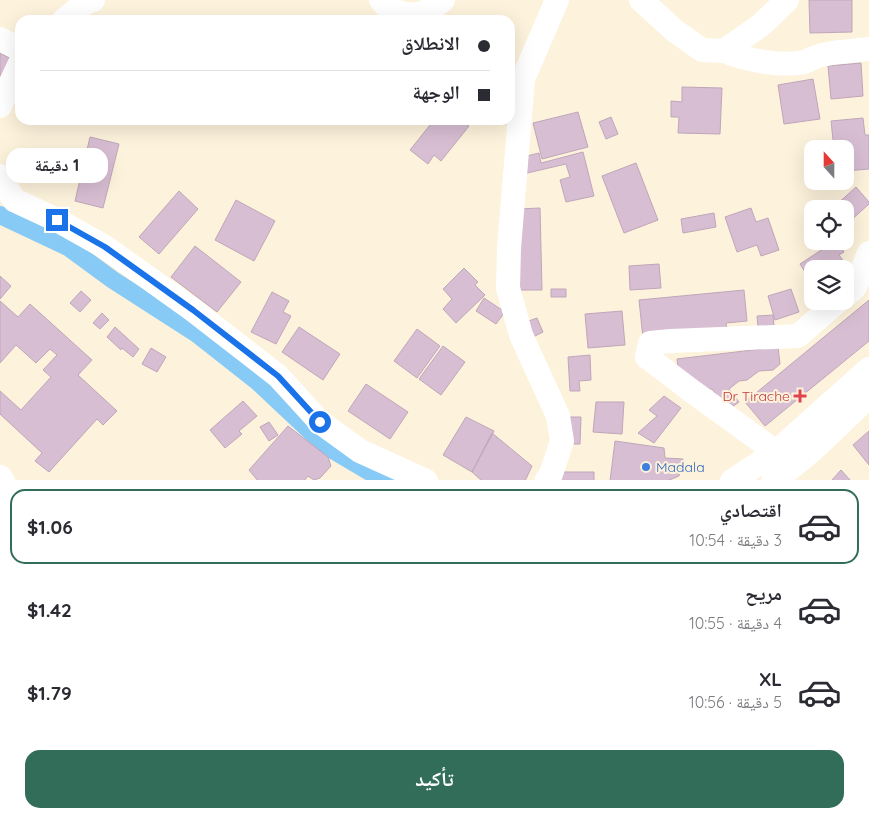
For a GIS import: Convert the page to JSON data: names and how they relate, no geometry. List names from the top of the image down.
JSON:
{
  "places": {
    "health": ["Dr Tirache"],
    "other": ["Madala"]
  },
  "north": "top",
  "page": {
    "banner": ["الانطلاق", "الوجهة"],
    "bubble": "1 دقيقة",
    "list": [
      {
        "name": "اقتصادي",
        "note": "3 دقيقة · 10:54",
        "value": "$1.06"
      },
      {
        "name": "مريح",
        "note": "4 دقيقة · 10:55",
        "value": "$1.42"
      },
      {
        "name": "XL",
        "note": "5 دقيقة · 10:56",
        "value": "$1.79"
      }
    ],
    "buttons": "تأكيد"
  }
}
